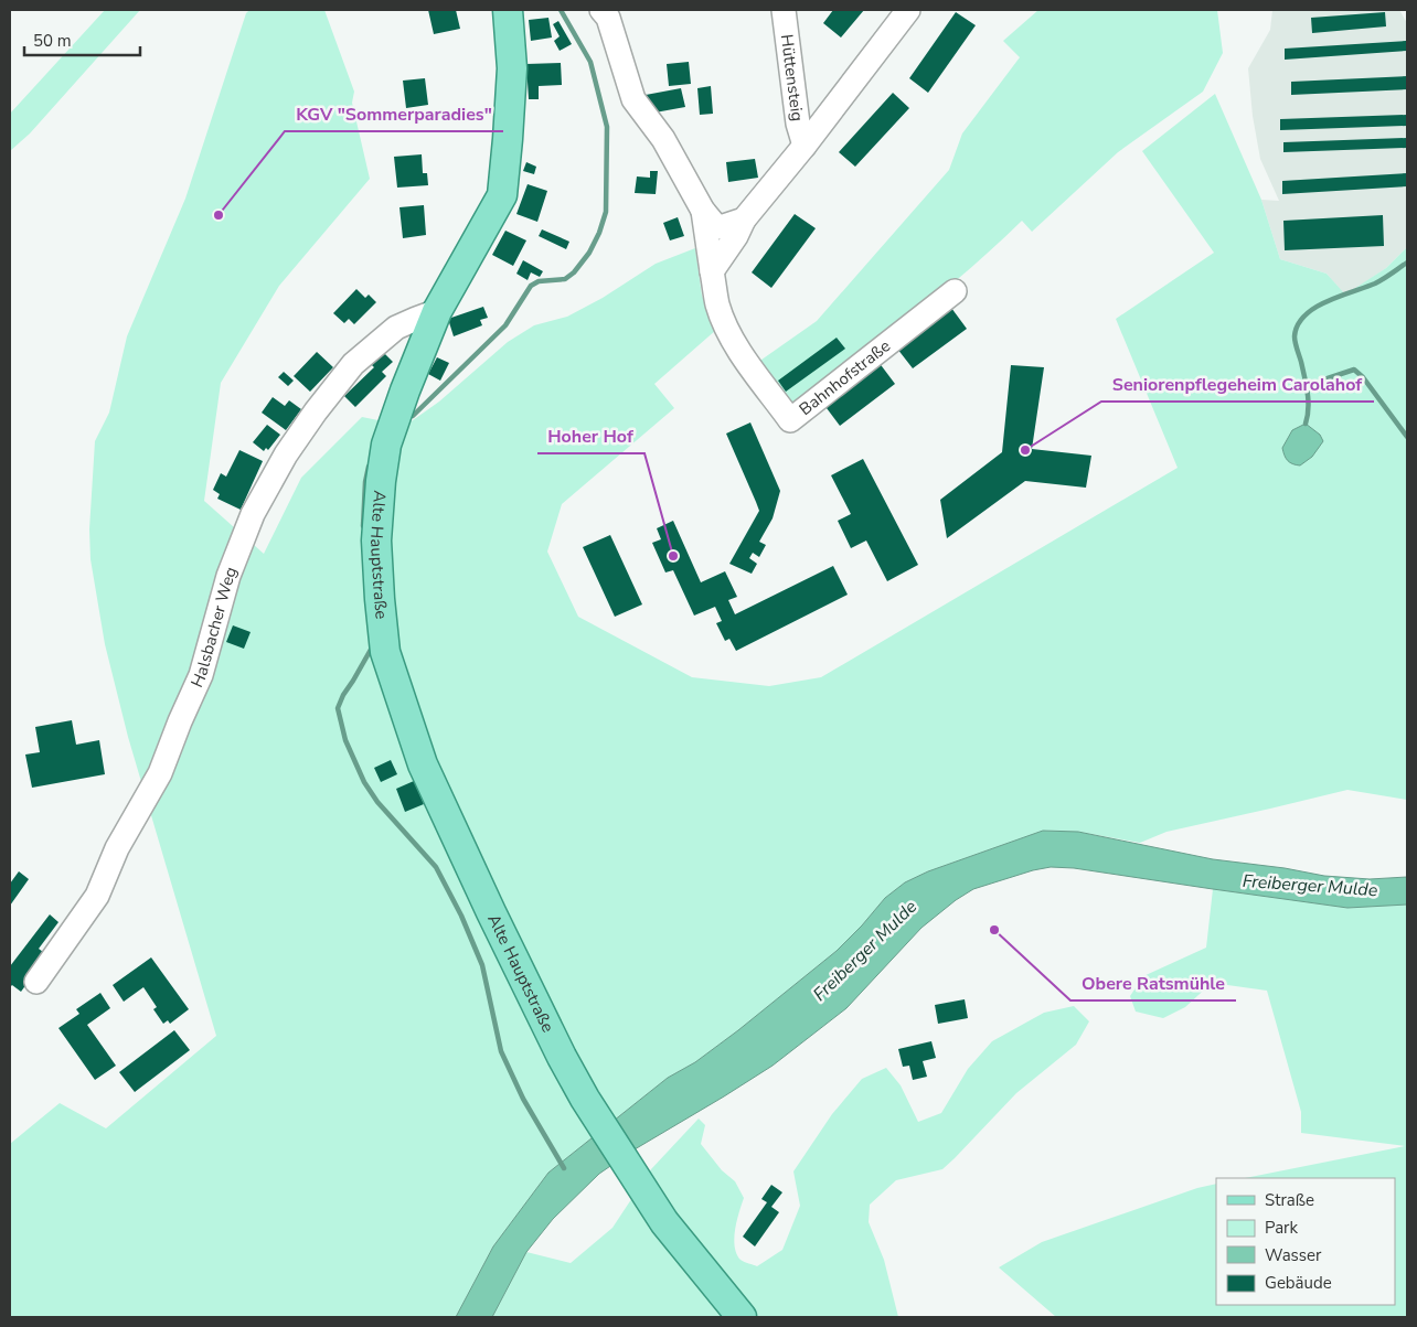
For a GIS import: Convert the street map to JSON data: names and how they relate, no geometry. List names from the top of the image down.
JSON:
{
  "streets": {
    "main road": ["Alte Hauptstraße"],
    "street": ["Hüttensteig", "Bahnhofstraße", "Halsbacher Weg"]
  },
  "crossings": [
    ["Alte Hauptstraße", "Halsbacher Weg"]
  ],
  "water": ["Freiberger Mulde"],
  "places": [
    "KGV \"Sommerparadies\"",
    "Seniorenpflegeheim Carolahof",
    "Hoher Hof",
    "Obere Ratsmühle"
  ],
  "legend": [
    "Straße",
    "Park",
    "Wasser",
    "Gebäude"
  ],
  "scale_bar": "50 m"
}
